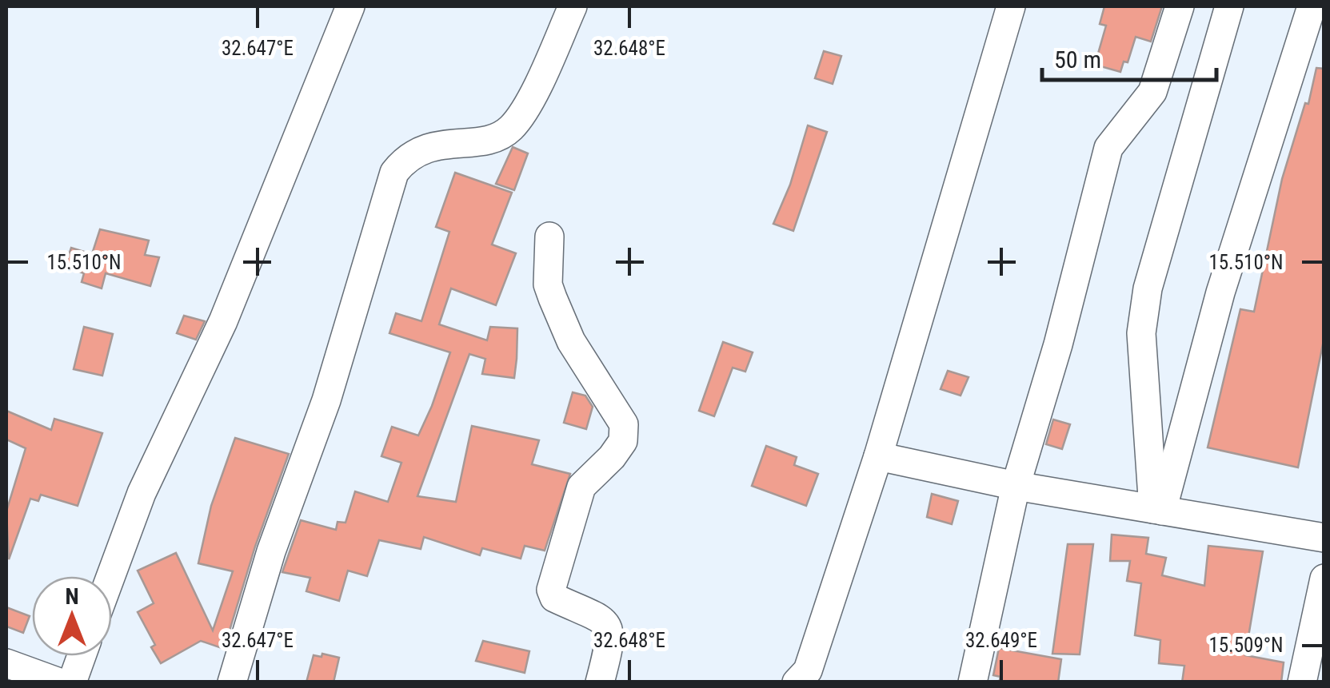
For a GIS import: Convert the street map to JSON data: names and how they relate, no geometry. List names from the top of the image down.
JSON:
{
  "scale_bar": "50 m",
  "north": "top",
  "coordinates": [
    "32.647°E",
    "32.648°E",
    "15.510°N",
    "32.649°E",
    "15.509°N"
  ]
}
